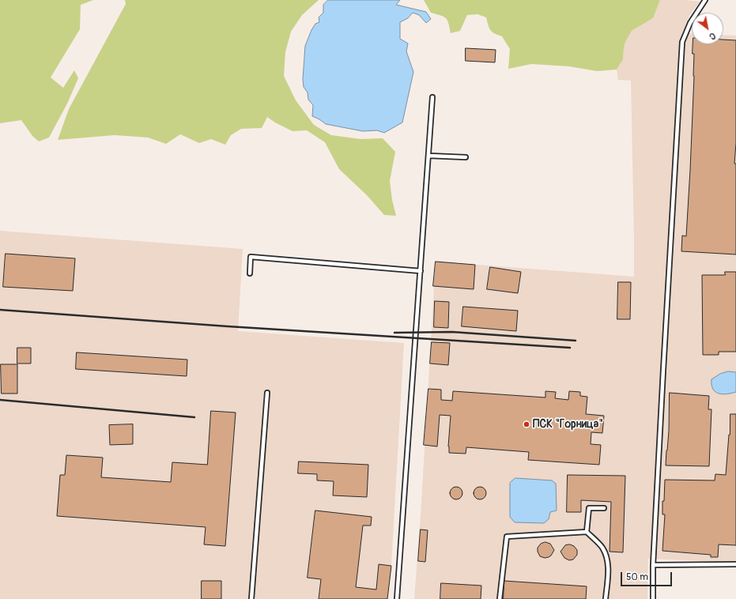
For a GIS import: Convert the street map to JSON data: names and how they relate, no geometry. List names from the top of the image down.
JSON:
{
  "places": ["ПСК \"Горница\""],
  "scale_bar": "50 m",
  "north": "bottom right"
}
